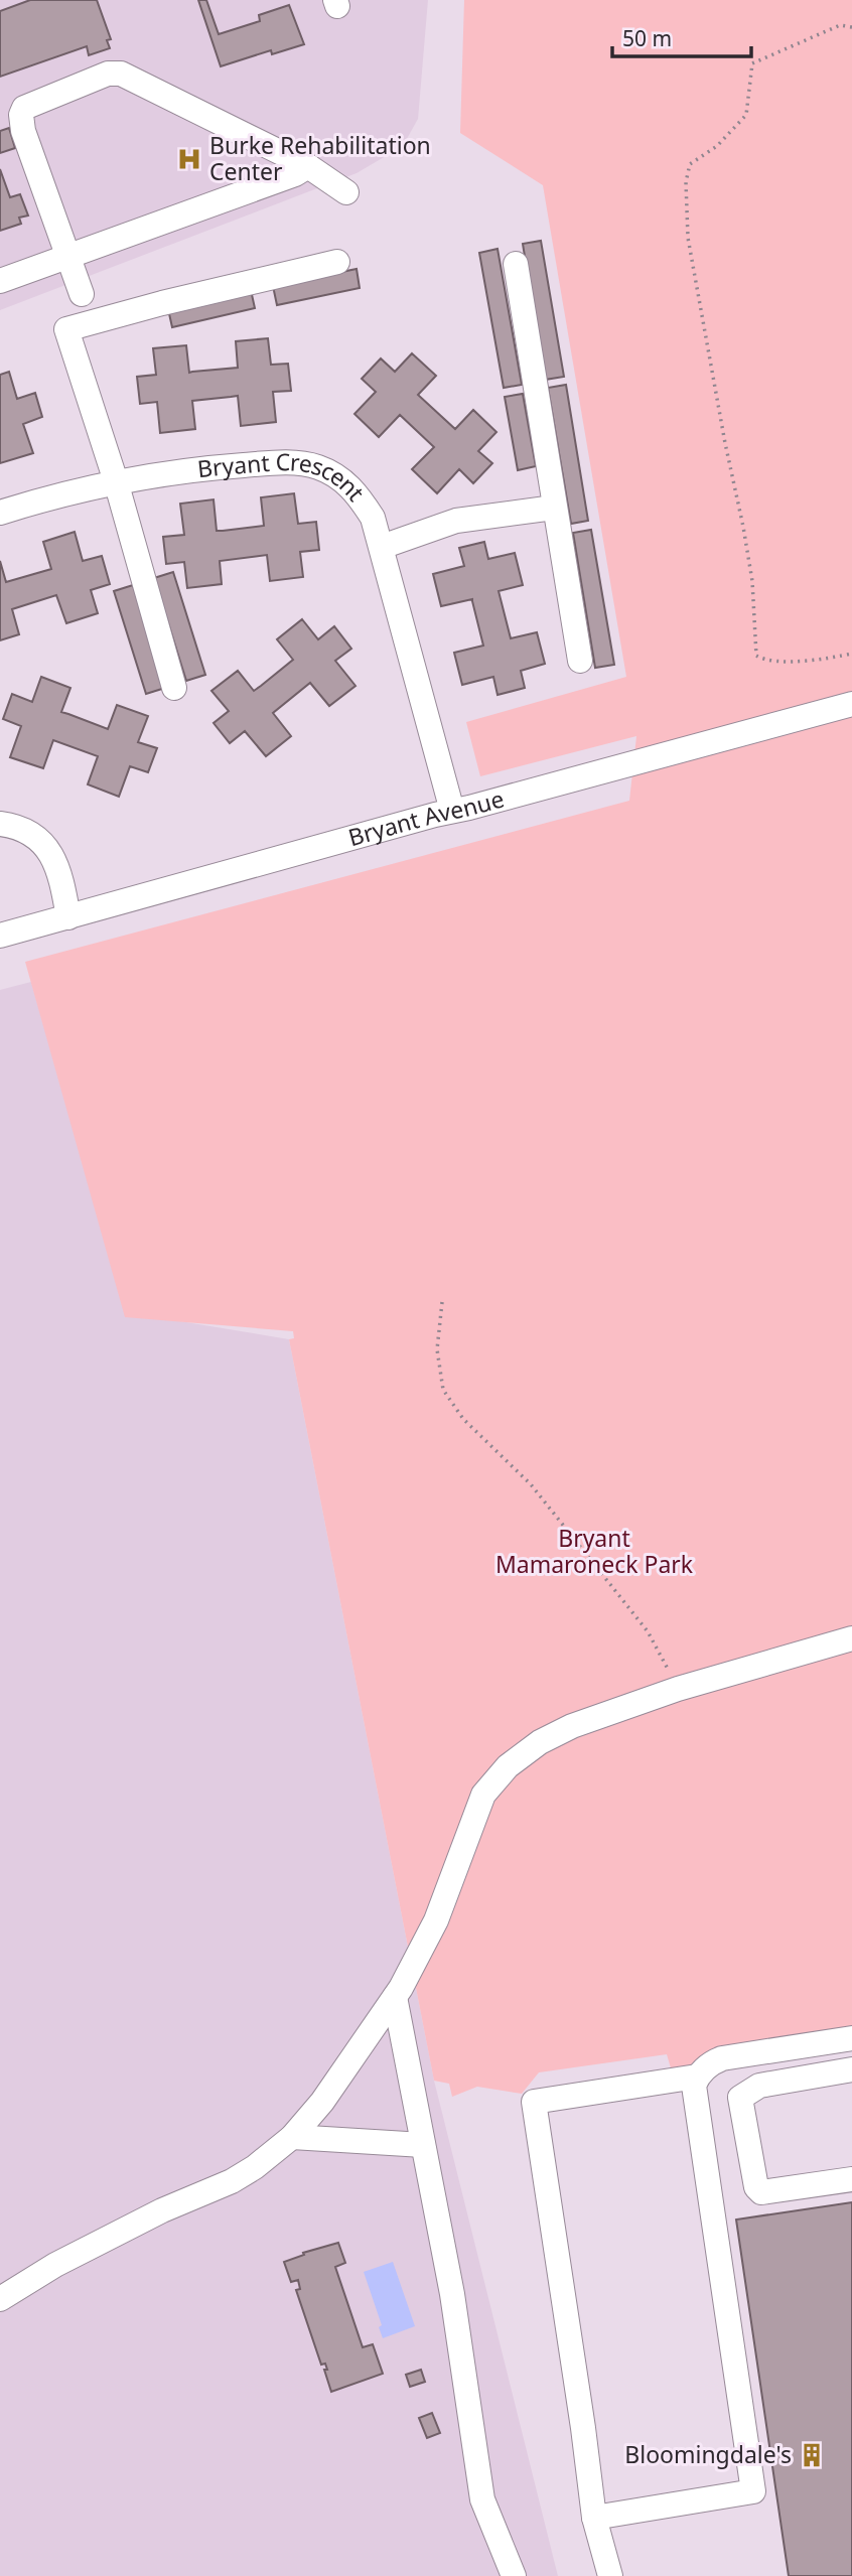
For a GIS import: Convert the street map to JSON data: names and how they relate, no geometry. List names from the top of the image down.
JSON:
{
  "streets": {
    "street": ["Bryant Crescent", "Bryant Avenue"]
  },
  "crossings": [
    ["Bryant Crescent", "Bryant Avenue"]
  ],
  "parks": ["Bryant Mamaroneck Park"],
  "places": {
    "hospital": ["Burke Rehabilitation Center"],
    "building": ["Bloomingdale's"]
  },
  "scale_bar": "50 m"
}
